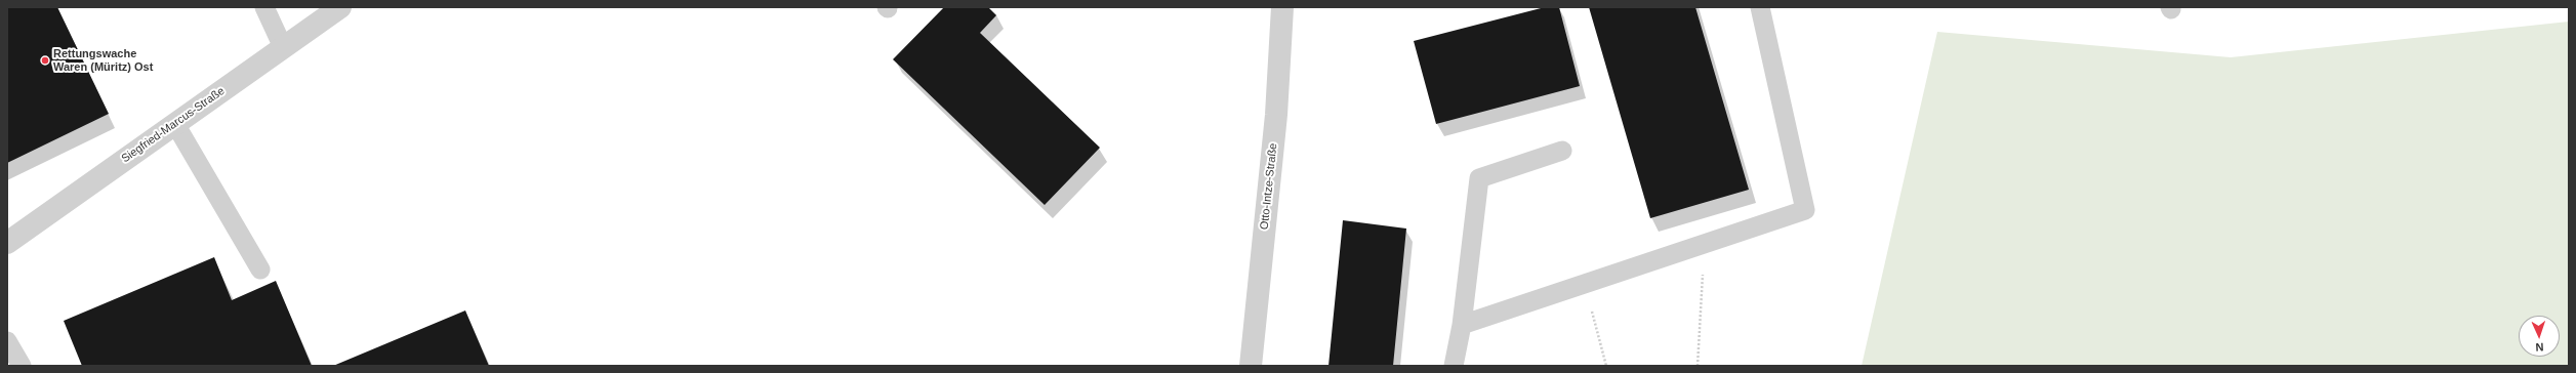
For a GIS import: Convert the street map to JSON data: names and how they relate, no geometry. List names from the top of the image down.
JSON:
{
  "streets": {
    "street": ["Siegfried-Marcus-Straße", "Otto-Intze-Straße"]
  },
  "places": ["Rettungswache Waren (Müritz) Ost"],
  "north": "bottom"
}
